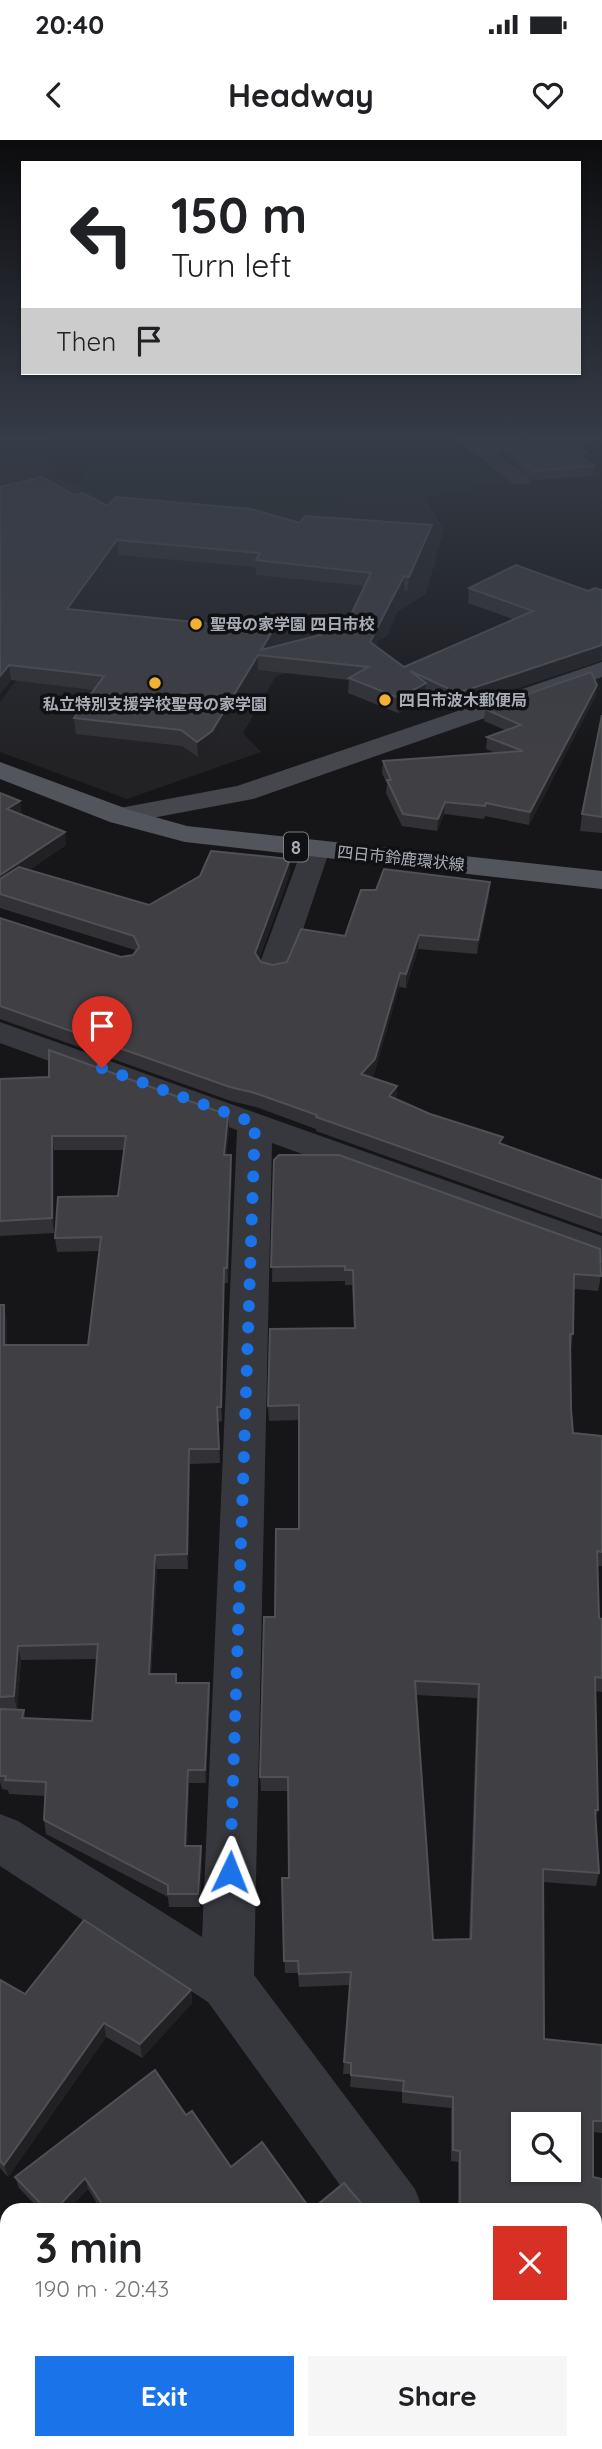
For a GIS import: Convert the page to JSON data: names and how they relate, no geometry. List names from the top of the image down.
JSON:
{
  "streets": {
    "main road": ["8", "四日市鈴鹿環状線"]
  },
  "places": ["聖母の家学園 四日市校", "私立特別支援学校聖母の家学園", "四日市波木郵便局"],
  "page": {
    "status": "20:40",
    "header": "Headway",
    "turn": ["150 m", "Turn left"],
    "then": "Then",
    "heading": ["3 min", "190 m · 20:43"],
    "buttons": ["Exit", "Share"]
  }
}
